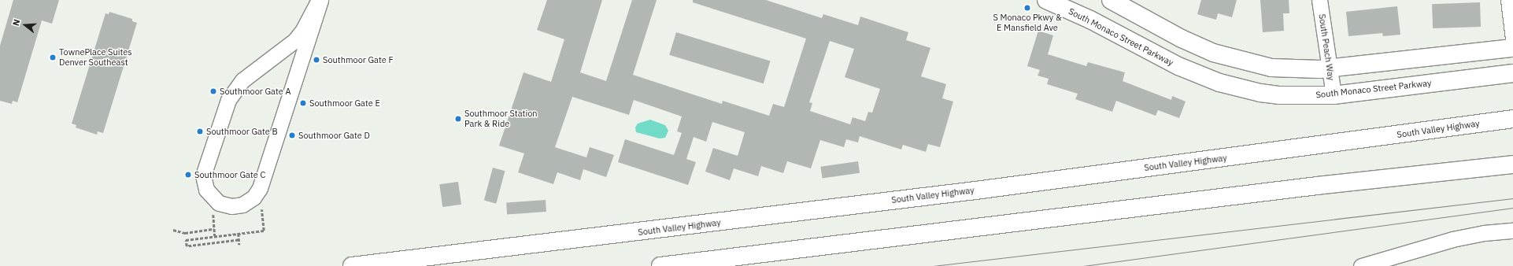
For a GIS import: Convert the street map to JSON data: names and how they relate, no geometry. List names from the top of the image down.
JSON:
{
  "streets": {
    "main road": ["South Monaco Street Parkway", "South Valley Highway"],
    "street": ["South Peach Way"]
  },
  "crossings": [
    ["South Monaco Street Parkway", "South Peach Way"]
  ],
  "places": [
    "S Monaco Pkwy & E Mansfield Ave",
    "TownePlace Suites Denver Southeast",
    "Southmoor Gate F",
    "Southmoor Gate A",
    "Southmoor Gate E",
    "Southmoor Station Park & Ride",
    "Southmoor Gate B",
    "Southmoor Gate D",
    "Southmoor Gate C"
  ],
  "north": "left"
}
